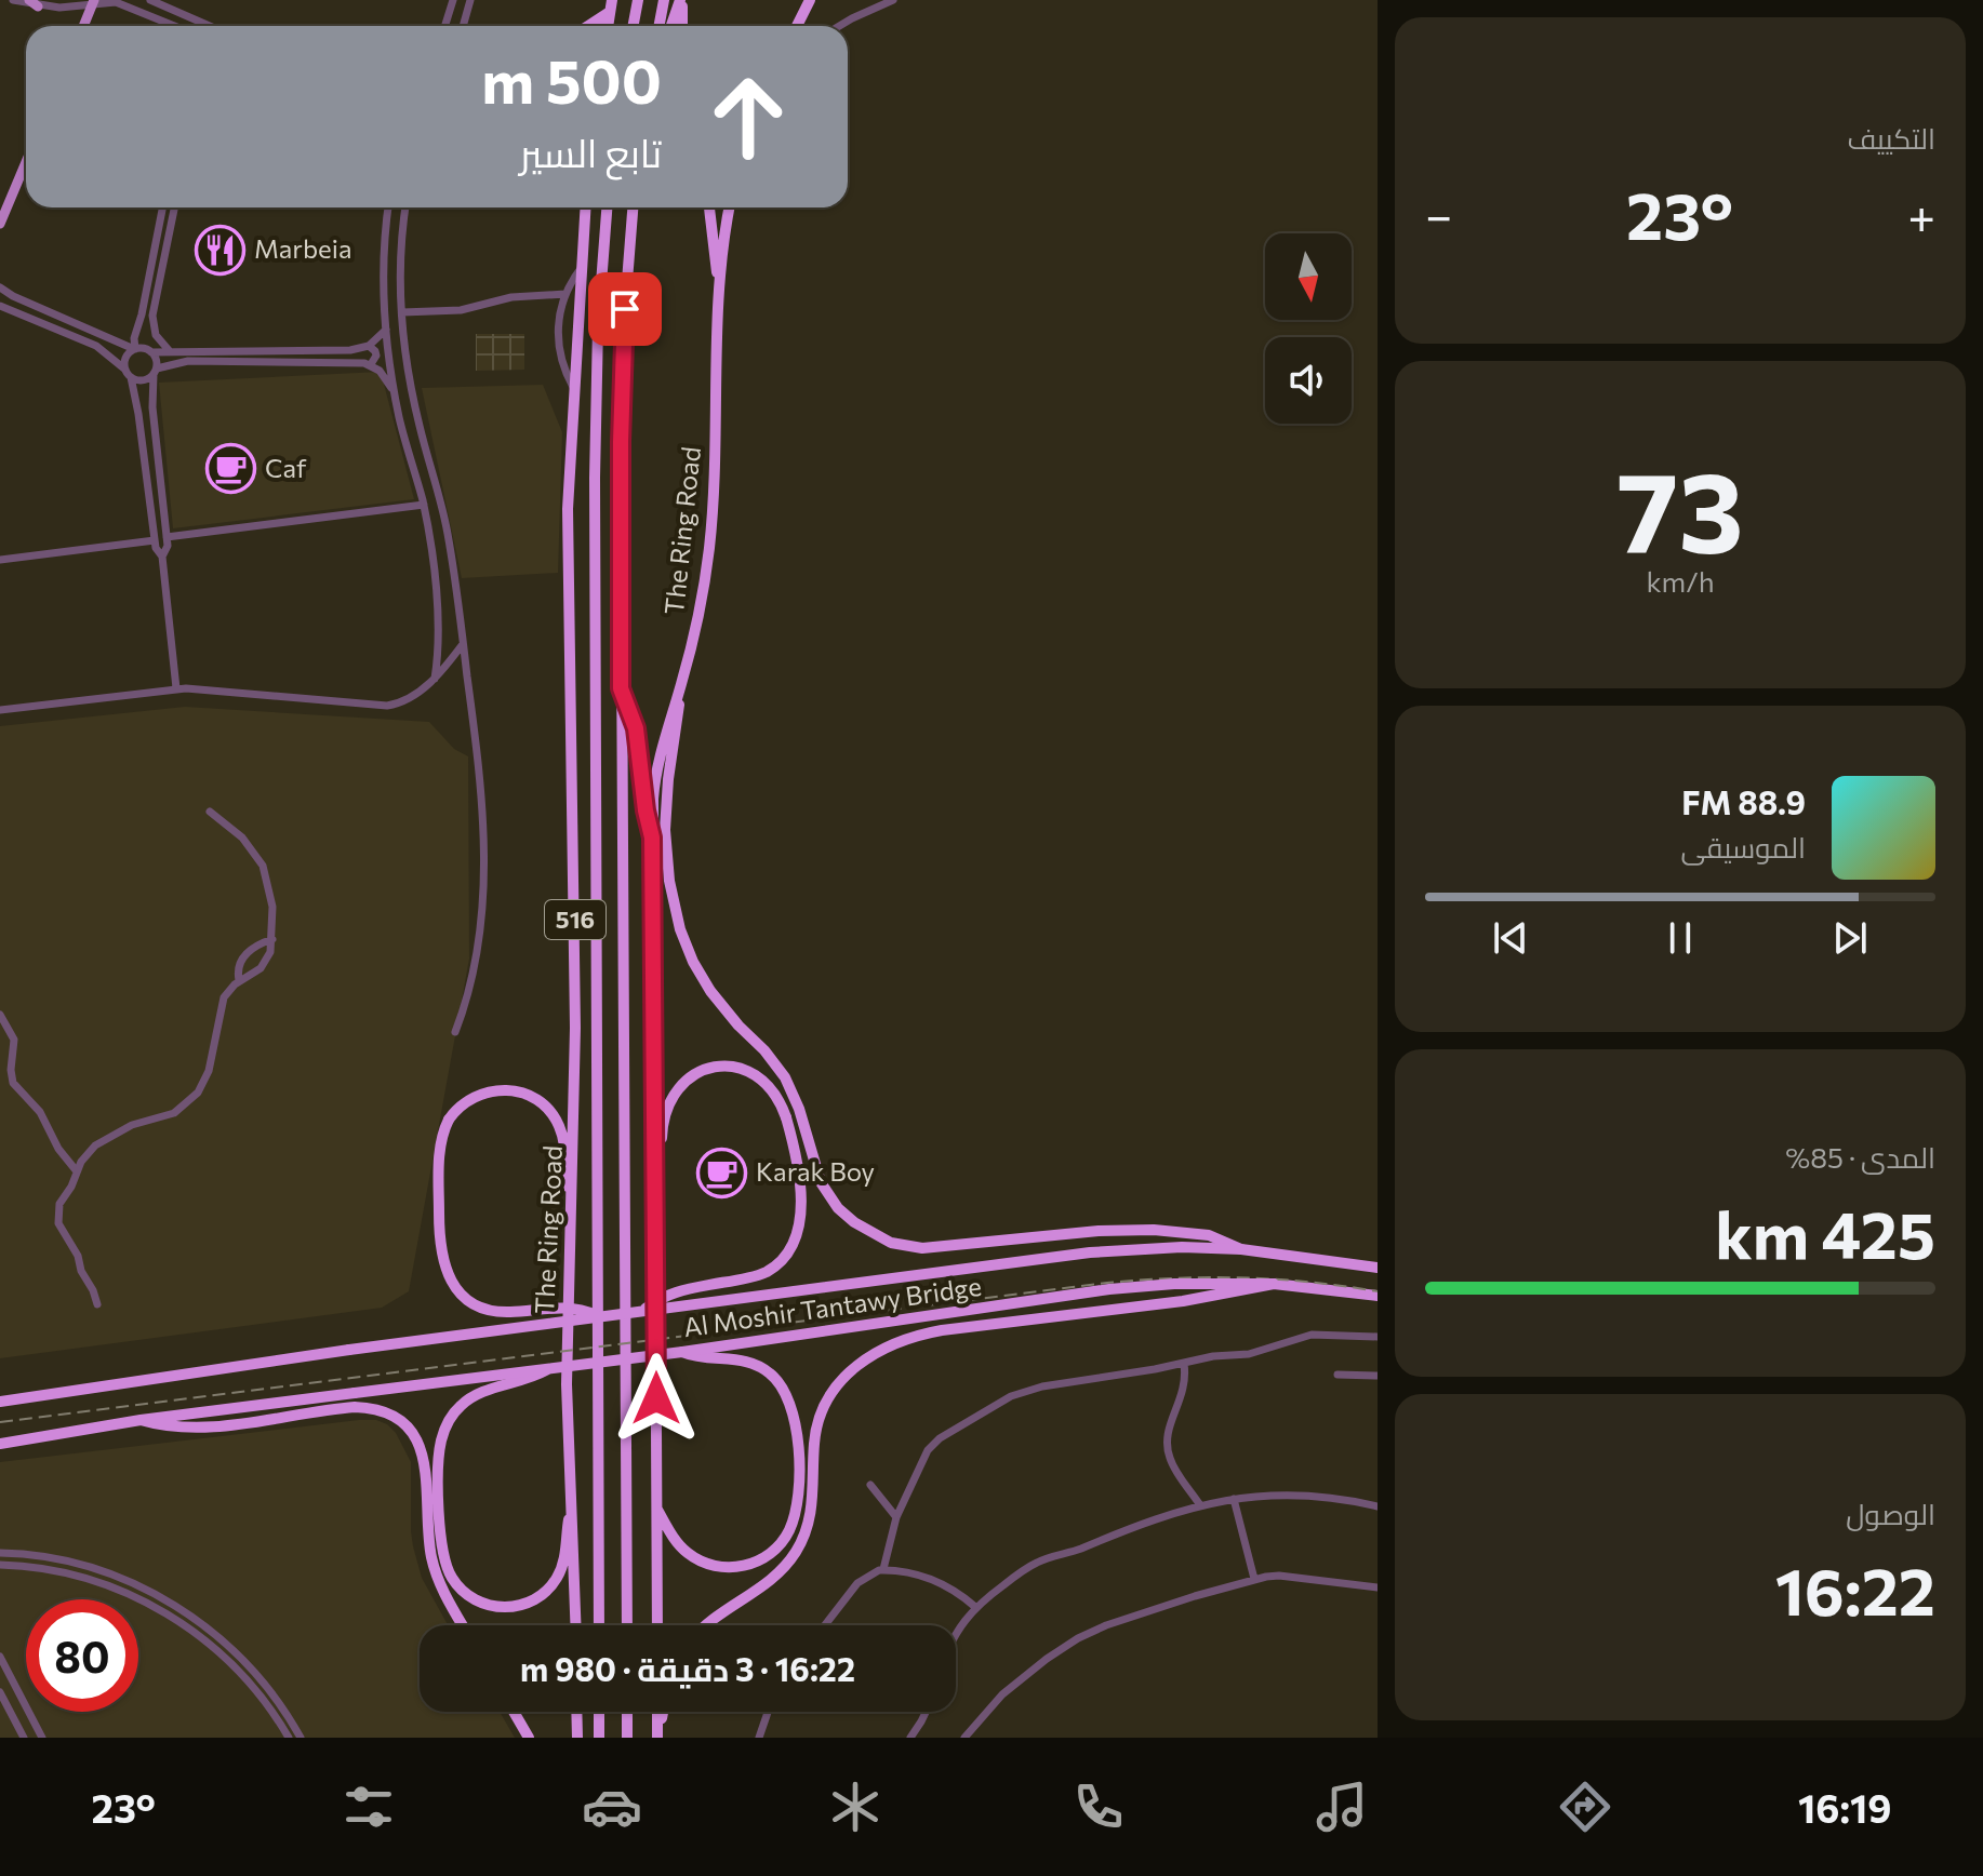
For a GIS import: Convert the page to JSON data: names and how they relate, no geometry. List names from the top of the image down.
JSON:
{
  "streets": {
    "highway": ["The Ring Road", "516", "Al Moshir Tantawy Bridge"]
  },
  "places": {
    "restaurant": ["Marbeia"],
    "cafe": ["Caf", "Karak Boy"]
  },
  "north": "bottom",
  "page": {
    "tile": [
      "التكييف",
      ["73", "km/h"],
      ["المدى · 85%", "425 km"],
      ["الوصول", "16:22"]
    ],
    "turn": ["500 m", "تابع السير"],
    "heat": ["−", "23°", "+"],
    "song": ["88.9 FM", "الموسيقى"],
    "limit": "80",
    "trip": "16:22 · 3 دقيقة · 980 m",
    "tabs": ["16:19", "23°"]
  }
}
